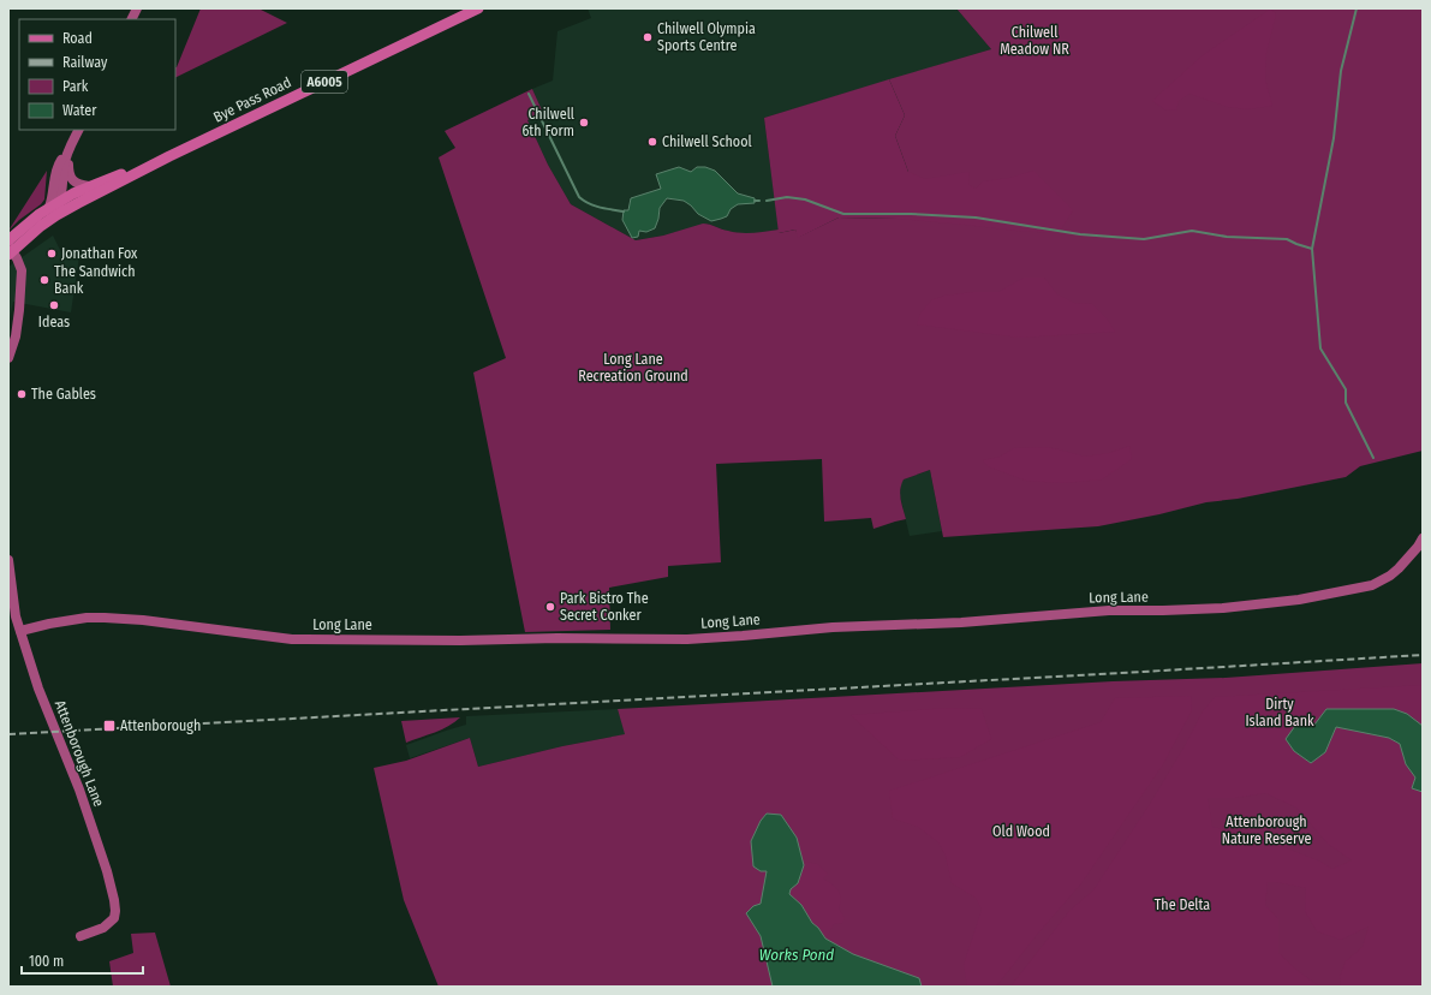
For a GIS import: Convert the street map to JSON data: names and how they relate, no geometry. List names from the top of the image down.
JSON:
{
  "streets": {
    "main road": ["A6005", "Bye Pass Road"],
    "street": ["Long Lane", "Attenborough Lane"]
  },
  "crossings": [
    ["Long Lane", "Attenborough Lane"]
  ],
  "water": ["Works Pond"],
  "parks": [
    "Chilwell Meadow NR",
    "Long Lane Recreation Ground",
    "Dirty Island Bank",
    "Attenborough Nature Reserve",
    "Old Wood",
    "The Delta"
  ],
  "places": {
    "other": [
      "Chilwell Olympia Sports Centre",
      "Chilwell 6th Form",
      "Chilwell School",
      "Jonathan Fox",
      "The Sandwich Bank",
      "Ideas",
      "The Gables",
      "Park Bistro The Secret Conker"
    ],
    "transit": ["Attenborough"]
  },
  "legend": [
    "Road",
    "Railway",
    "Park",
    "Water"
  ],
  "scale_bar": "100 m"
}
